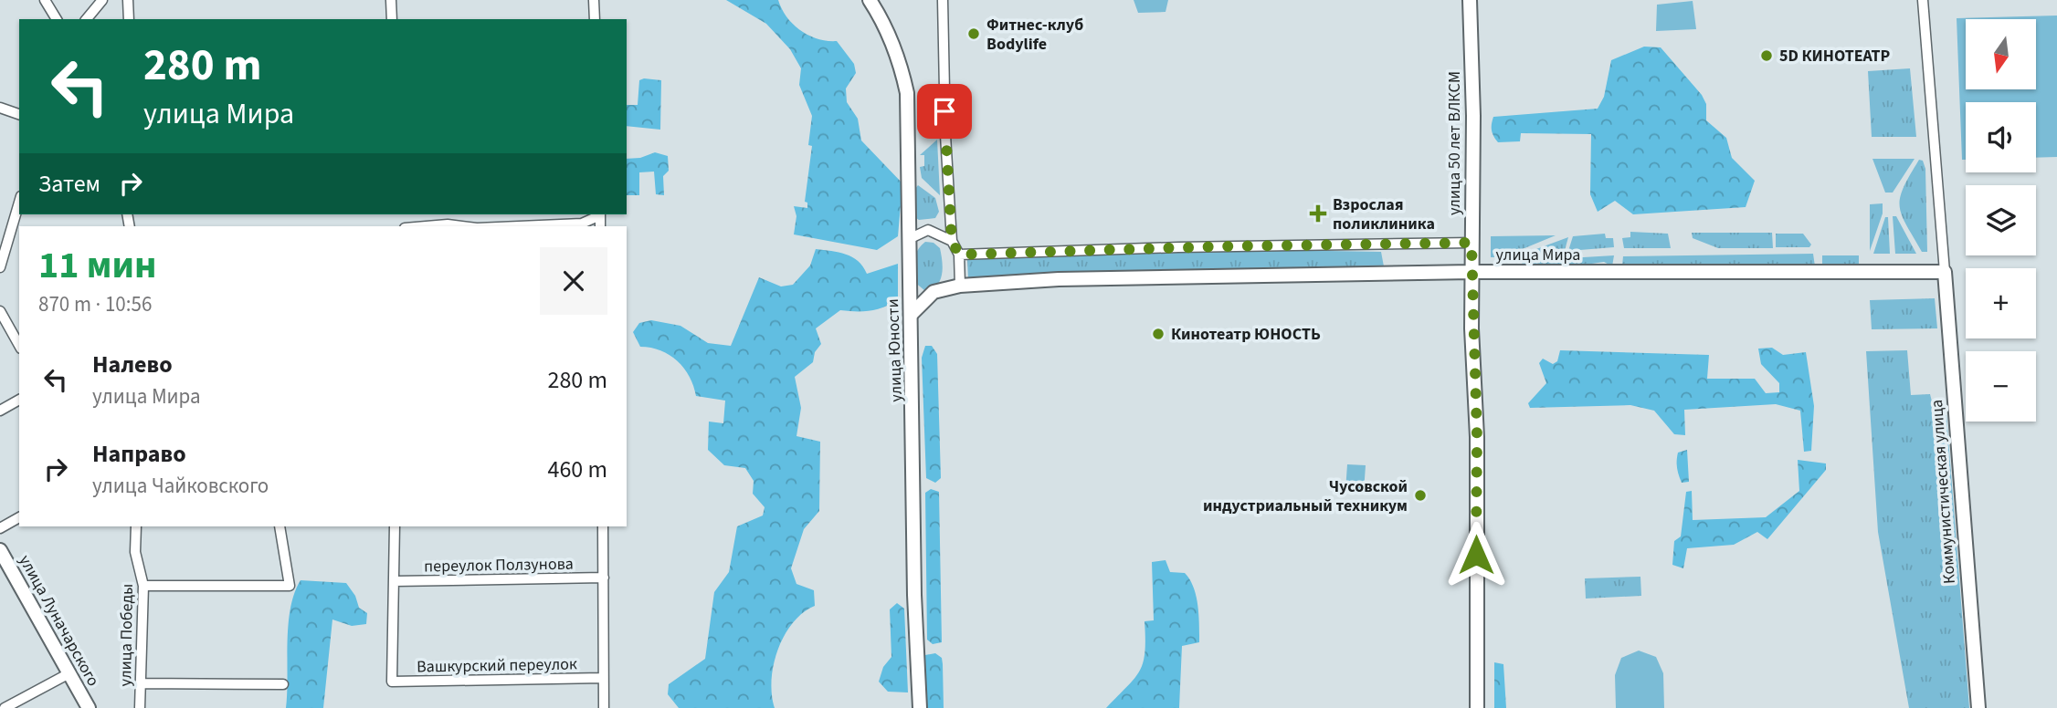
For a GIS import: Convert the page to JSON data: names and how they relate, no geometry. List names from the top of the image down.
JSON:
{
  "streets": {
    "street": [
      "улица 50 лет ВЛКСМ",
      "улица Мира",
      "улица Юности",
      "Коммунистическая улица",
      "переулок Ползунова",
      "улица Луначарского",
      "улица Победы",
      "Вашкурский переулок"
    ]
  },
  "crossings": [
    ["улица 50 лет ВЛКСМ", "улица Мира"],
    ["улица Мира", "улица Юности"],
    ["улица Мира", "Коммунистическая улица"],
    ["переулок Ползунова", "Вашкурский переулок"]
  ],
  "places": {
    "other": [
      "Фитнес-клуб Bodylife",
      "5D КИНОТЕАТР",
      "Кинотеатр ЮНОСТЬ",
      "Чусовской индустриальный техникум"
    ],
    "health": ["Взрослая поликлиника"]
  },
  "north": "bottom",
  "page": {
    "map_buttons": ["+", "−"],
    "turn": ["280 m", "улица Мира"],
    "then": "Затем",
    "heading": ["11 мин", "870 m · 10:56"],
    "list": [
      {
        "name": "Налево",
        "note": "улица Мира",
        "value": "280 m"
      },
      {
        "name": "Направо",
        "note": "улица Чайковского",
        "value": "460 m"
      }
    ]
  }
}
